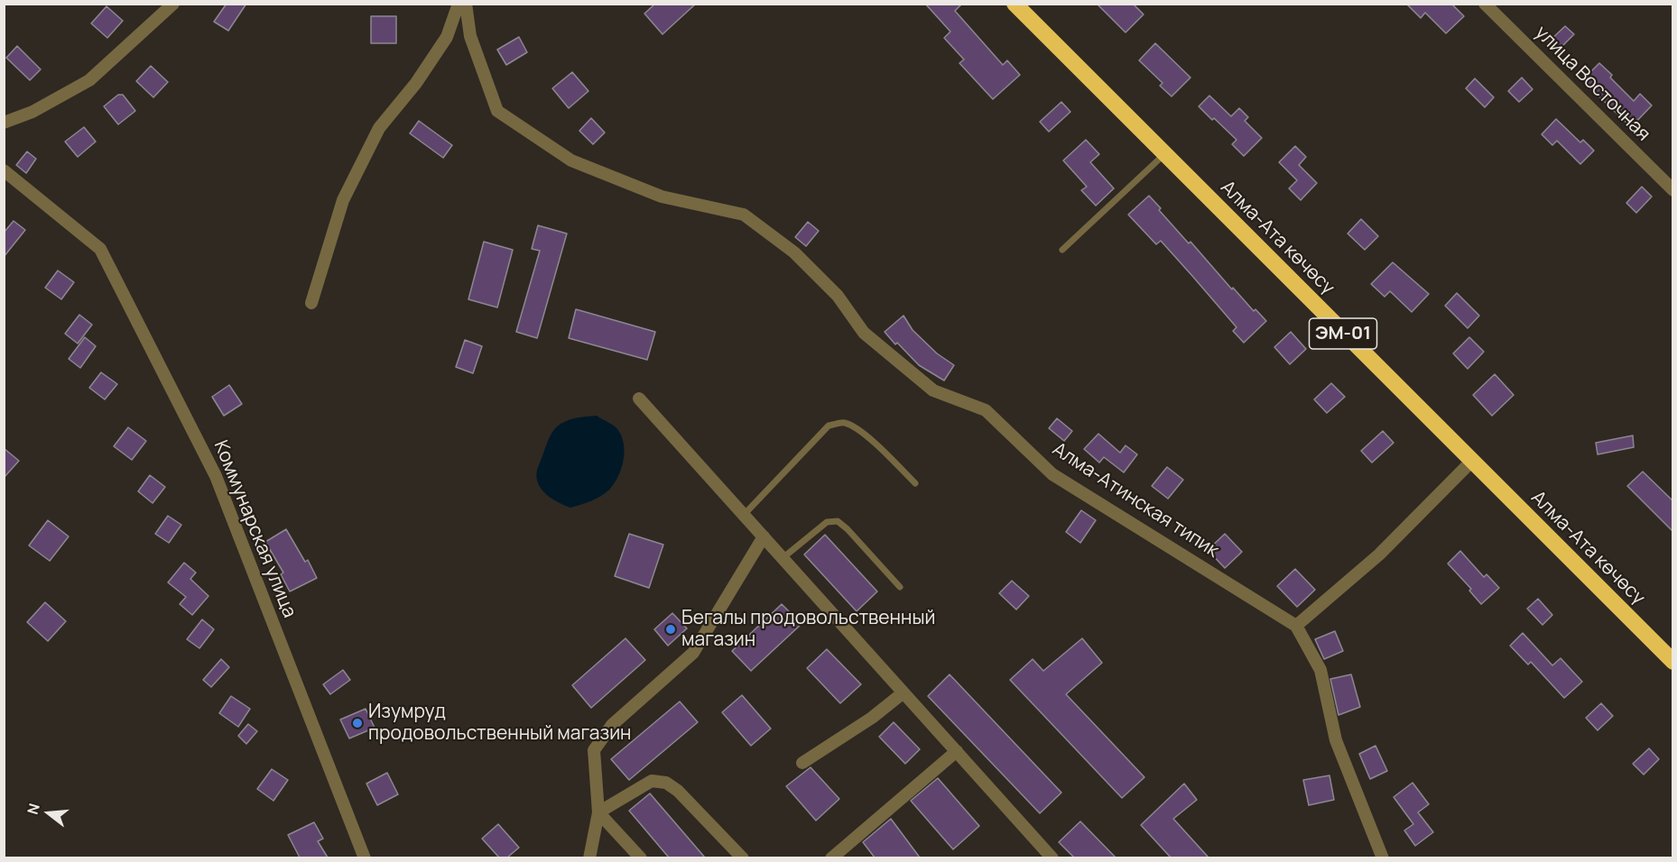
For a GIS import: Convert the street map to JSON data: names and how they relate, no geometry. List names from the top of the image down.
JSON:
{
  "streets": {
    "highway": ["Алма-Ата көчөсү", "ЭМ-01"],
    "street": ["улица Восточная", "Алма-Атинская типик", "Коммунарская улица"]
  },
  "places": ["Бегалы продовольственный магазин", "Изумруд продовольственный магазин"],
  "north": "left"
}
